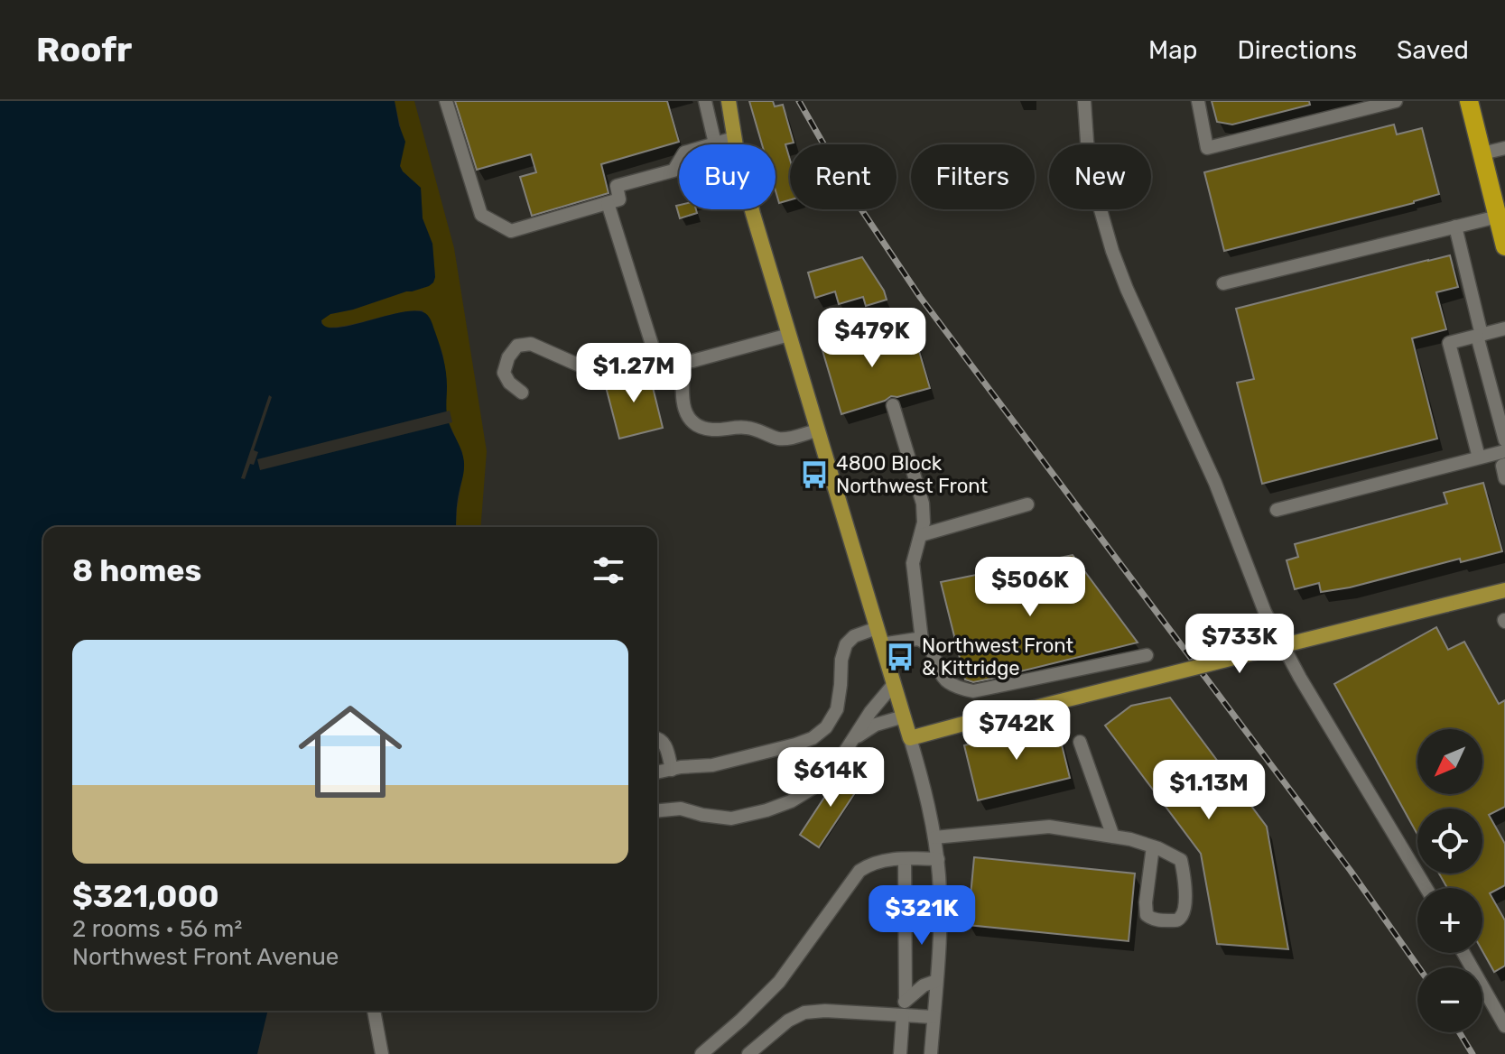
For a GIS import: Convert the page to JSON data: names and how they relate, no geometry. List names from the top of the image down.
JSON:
{
  "places": {
    "bus stop": ["4800 Block Northwest Front", "Northwest Front & Kittridge"]
  },
  "north": "bottom left",
  "page": {
    "header": "Roofr",
    "nav": ["Map", "Directions", "Saved"],
    "chip": [
      "Buy",
      "Rent",
      "Filters",
      "New"
    ],
    "price": [
      "$479K",
      "$1.27M",
      "$506K",
      "$733K",
      "$742K",
      "$614K",
      "$1.13M",
      "$321K"
    ],
    "heading": "8 homes",
    "list": [
      {
        "name": "$321,000",
        "note": "2 rooms · 56 m² · Northwest Front Avenue"
      }
    ],
    "map_buttons": ["+", "−"]
  }
}
